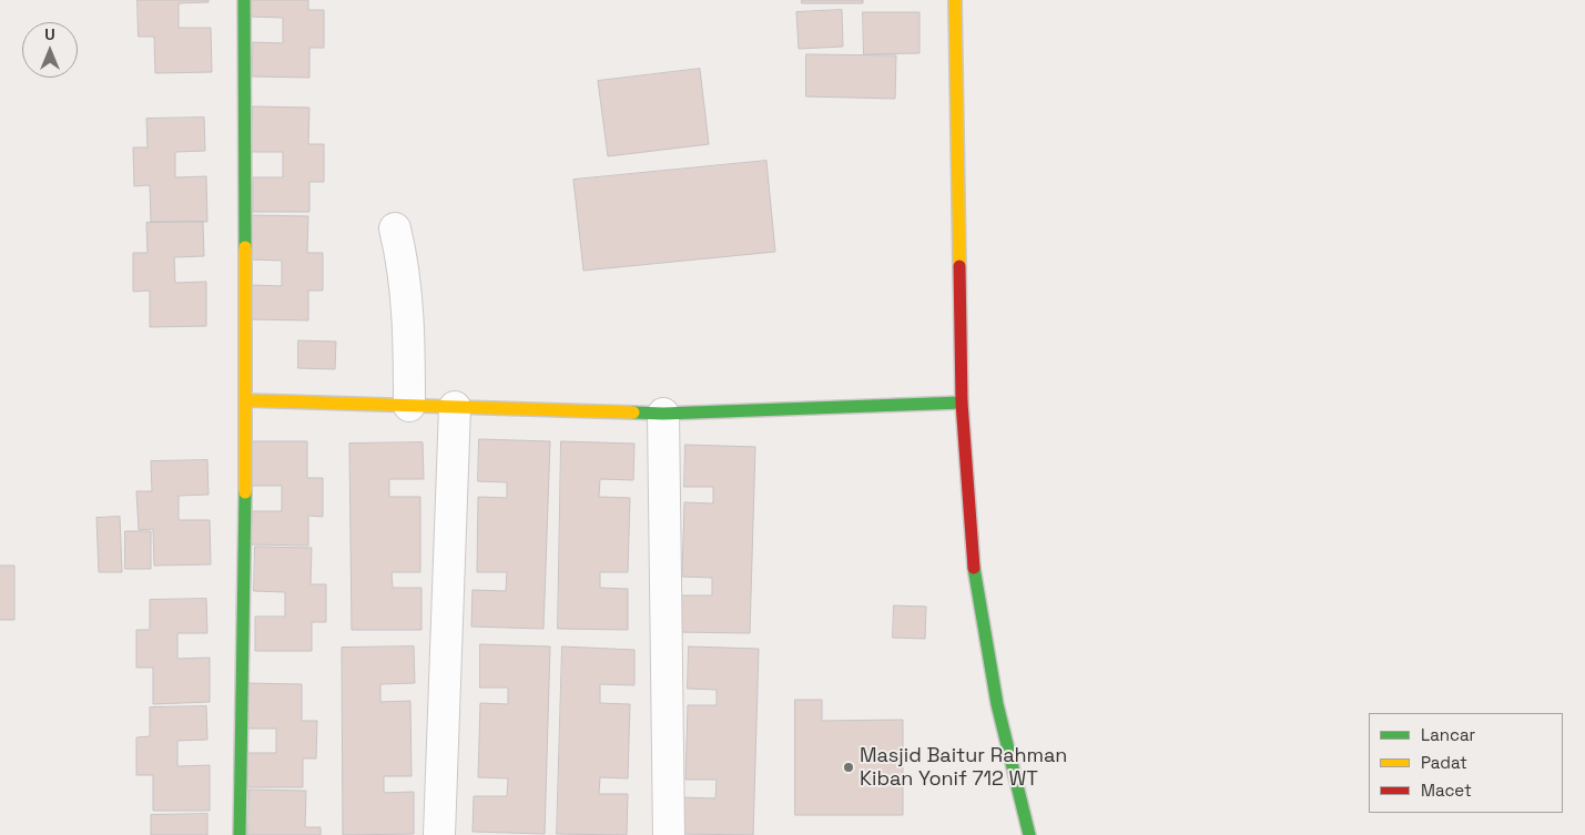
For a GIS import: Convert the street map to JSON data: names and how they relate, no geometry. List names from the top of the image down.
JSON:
{
  "places": ["Masjid Baitur Rahman Kiban Yonif 712 WT"],
  "legend": ["Lancar", "Padat", "Macet"],
  "north": "top"
}
